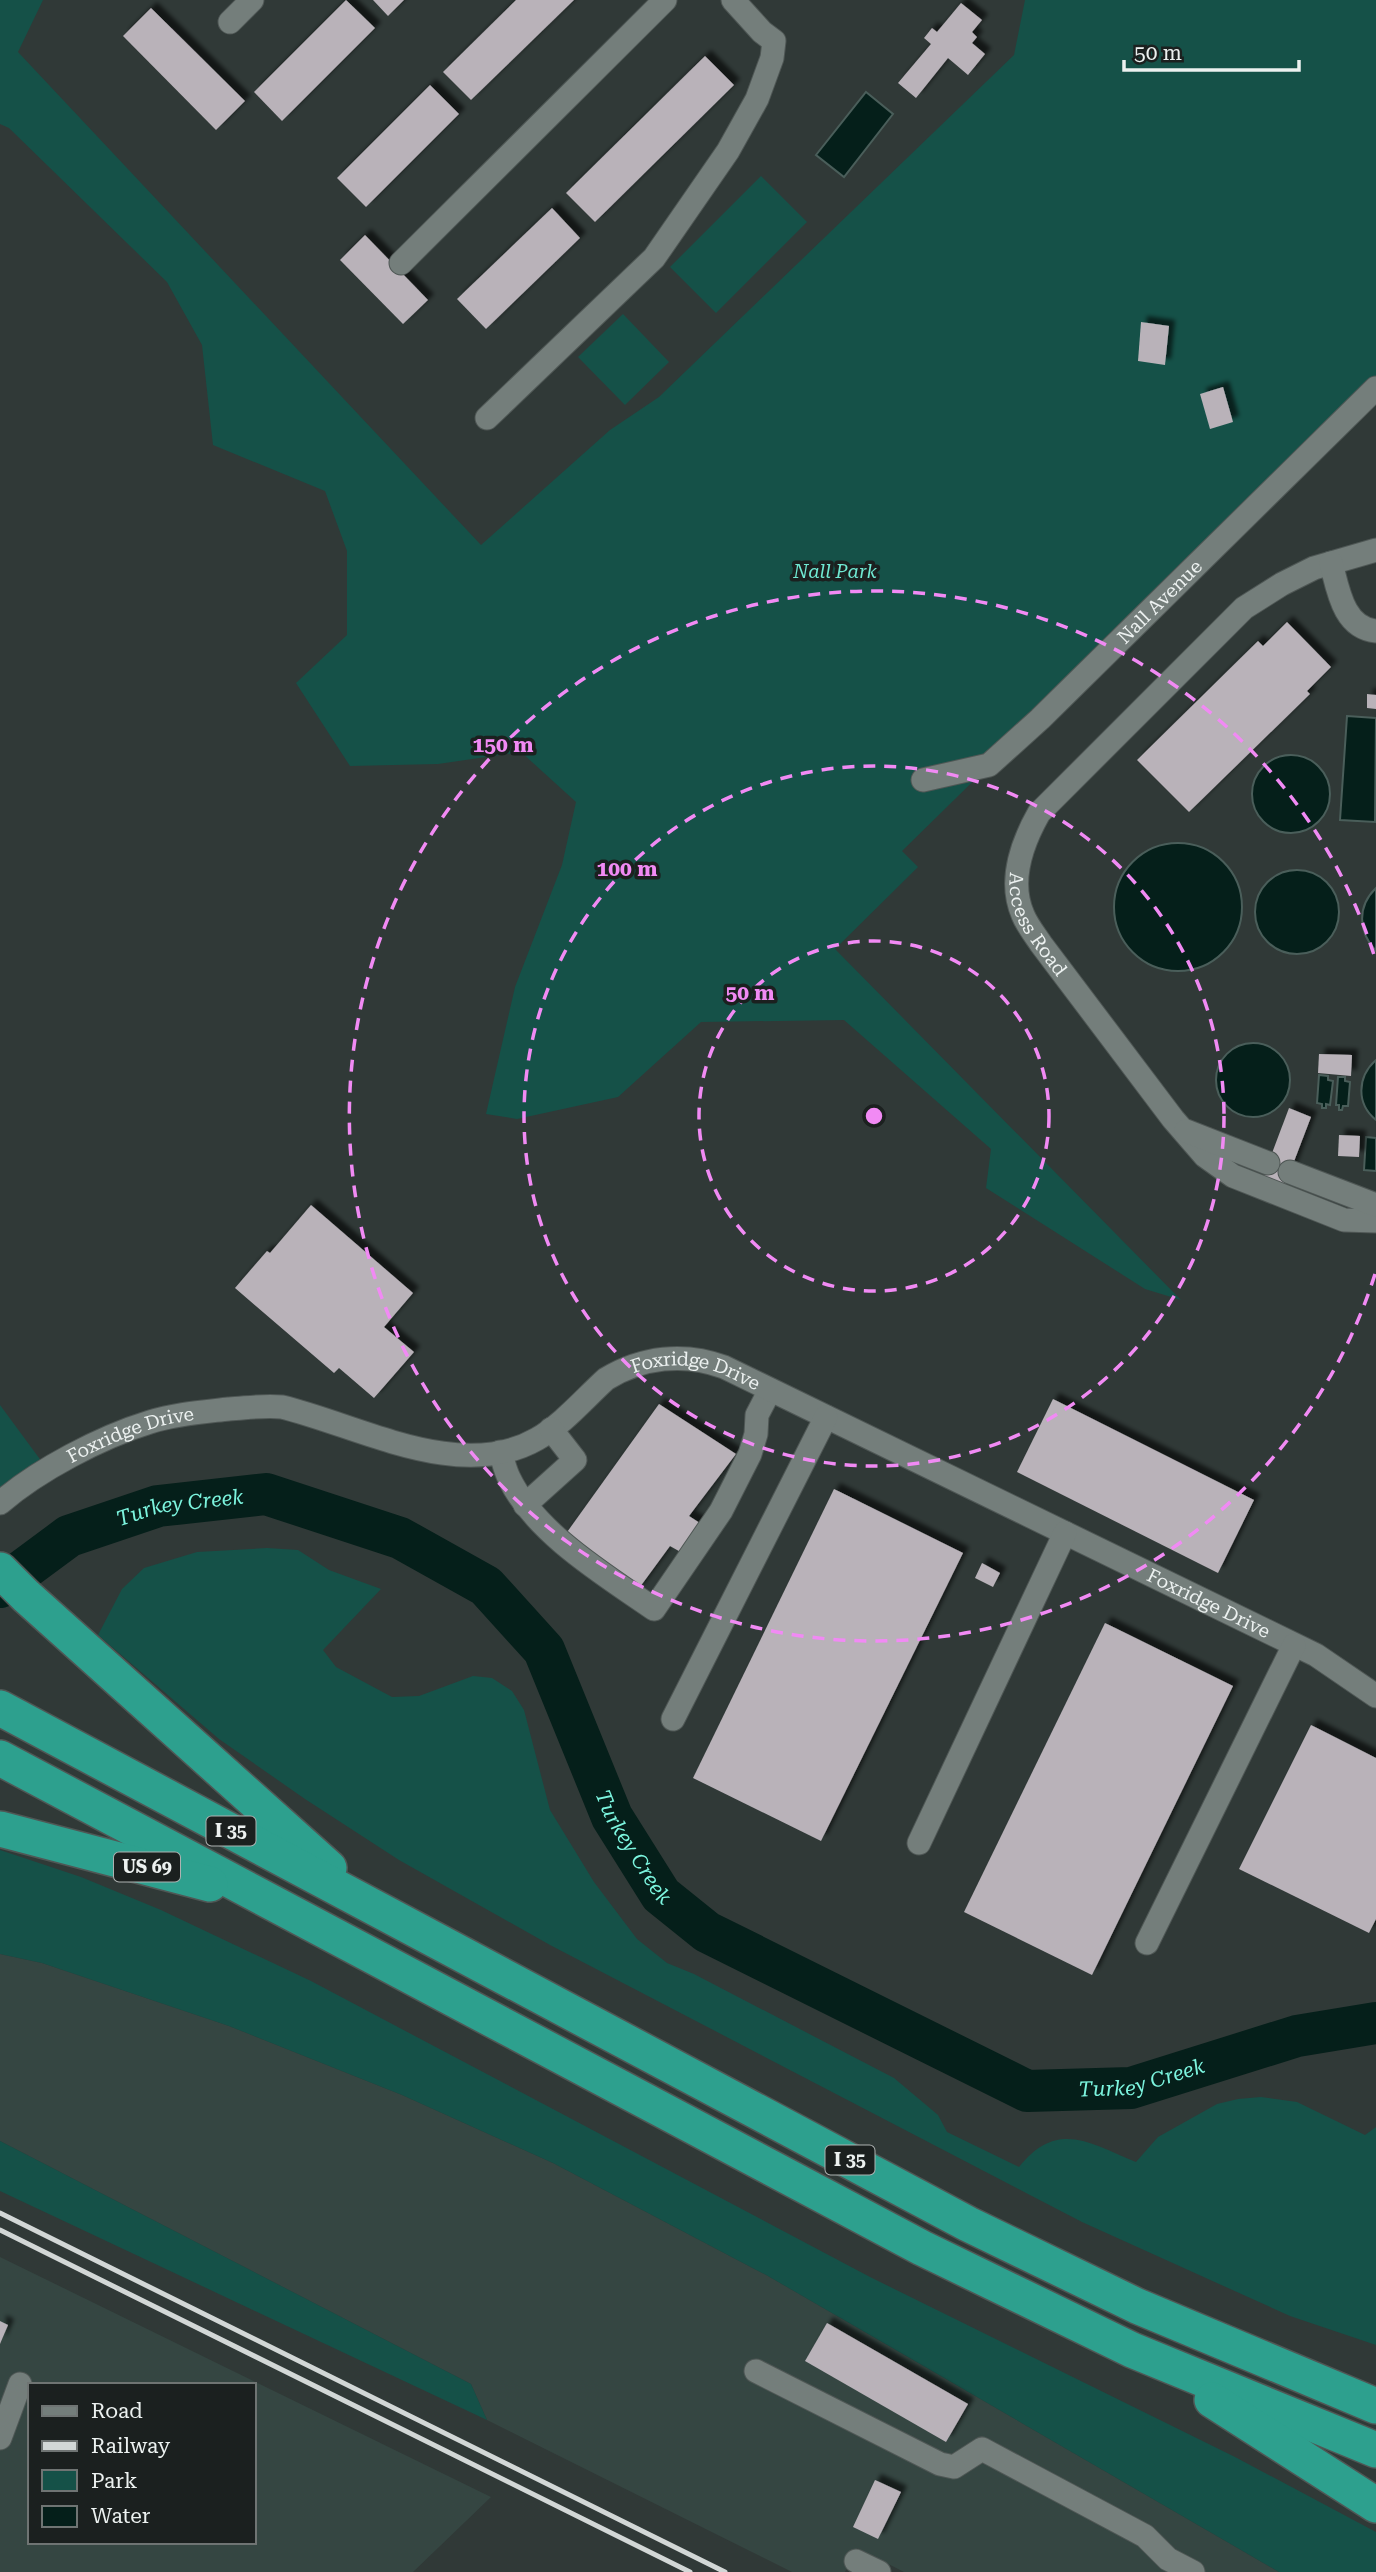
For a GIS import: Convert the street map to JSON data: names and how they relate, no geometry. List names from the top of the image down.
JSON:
{
  "streets": {
    "highway": ["I 35", "US 69"],
    "street": ["Nall Avenue", "Access Road", "Foxridge Drive"]
  },
  "crossings": [
    ["I 35", "US 69"]
  ],
  "water": ["Turkey Creek"],
  "parks": ["Nall Park"],
  "legend": [
    "Road",
    "Railway",
    "Park",
    "Water"
  ],
  "scale_bar": "50 m",
  "rings": ["150 m", "100 m", "50 m"]
}
